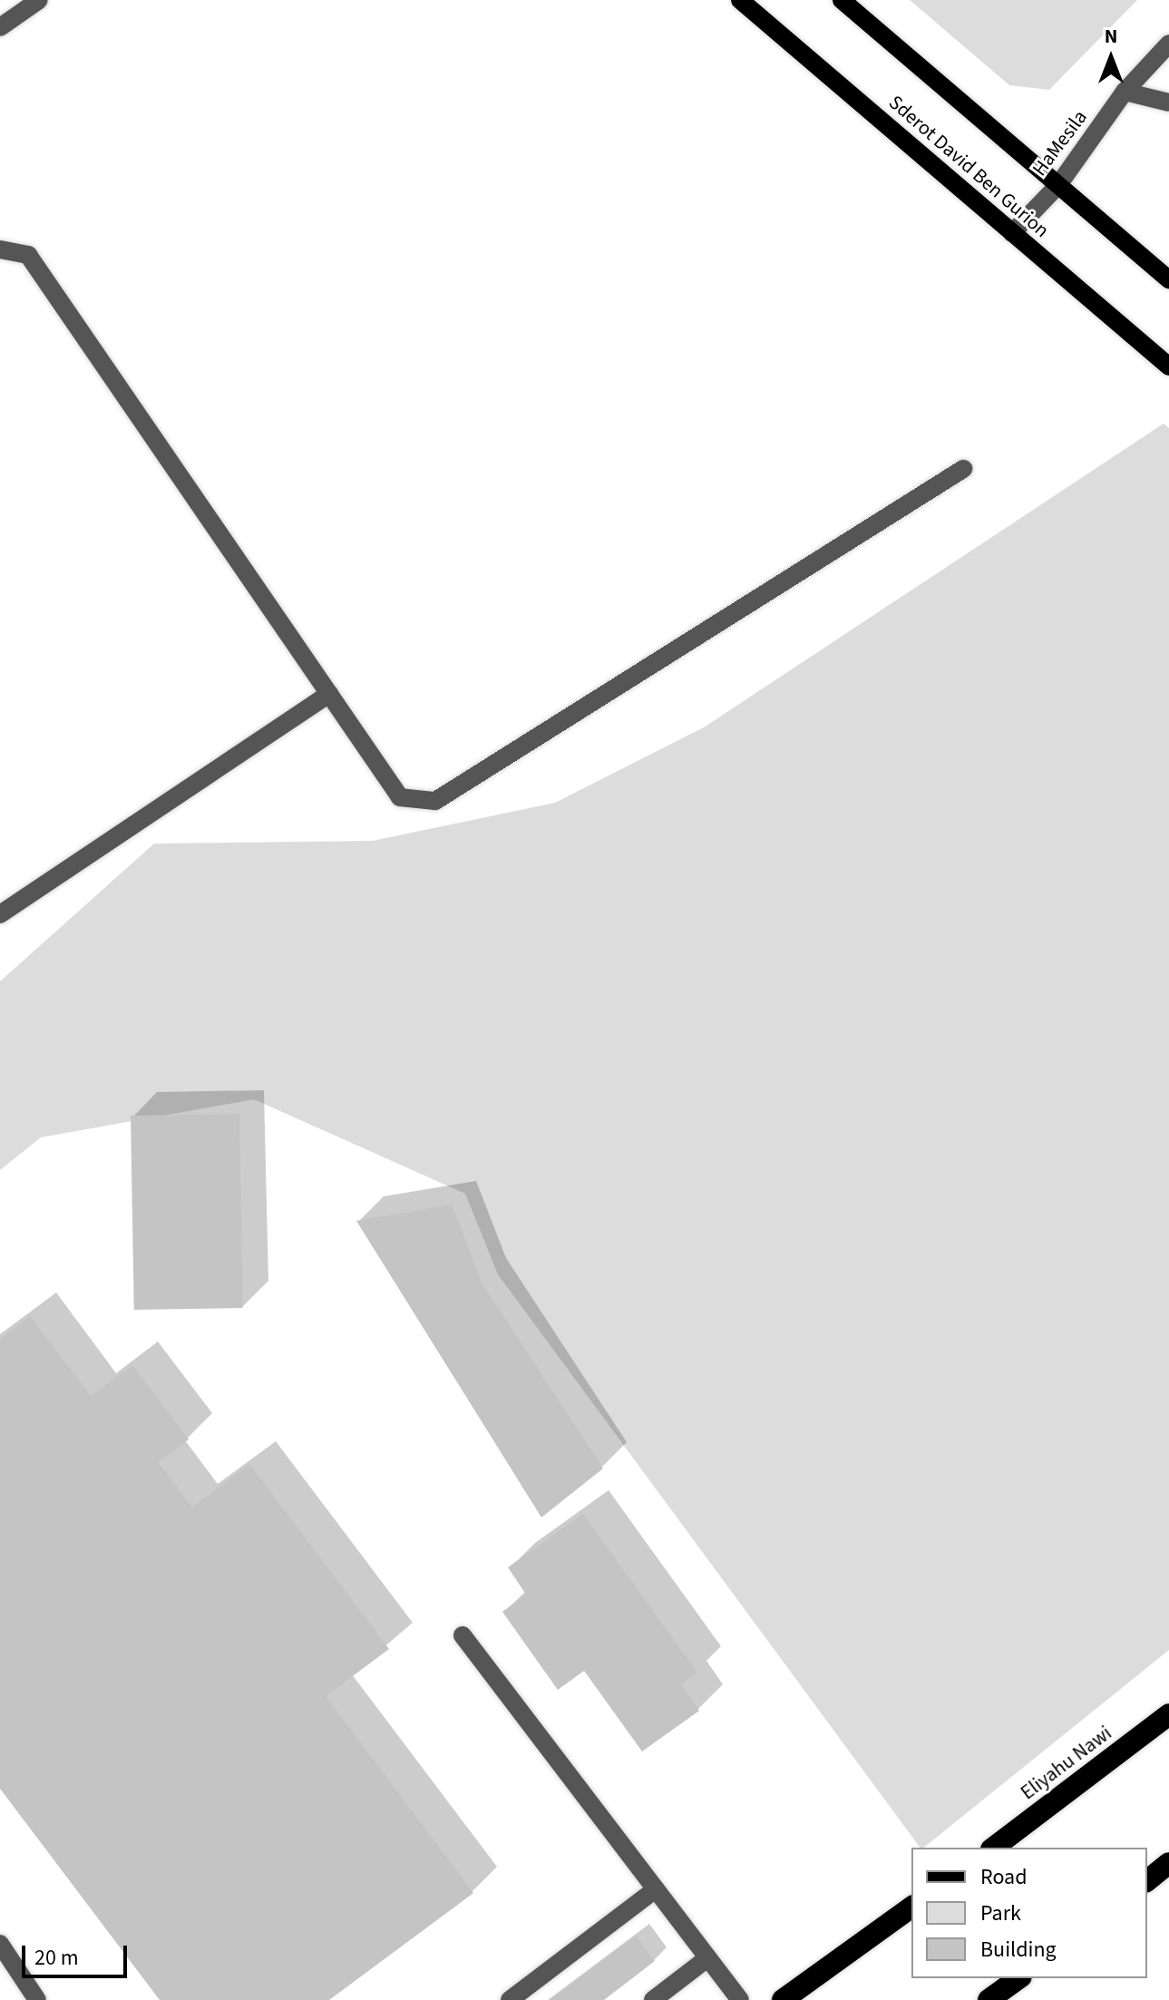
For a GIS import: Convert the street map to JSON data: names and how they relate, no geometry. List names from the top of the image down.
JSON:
{
  "streets": {
    "highway": ["Eliyahu Nawi"],
    "main road": ["Sderot David Ben Gurion"],
    "street": ["HaMesila"]
  },
  "crossings": [
    ["HaMesila", "Sderot David Ben Gurion"]
  ],
  "legend": ["Road", "Park", "Building"],
  "scale_bar": "20 m",
  "north": "top"
}
